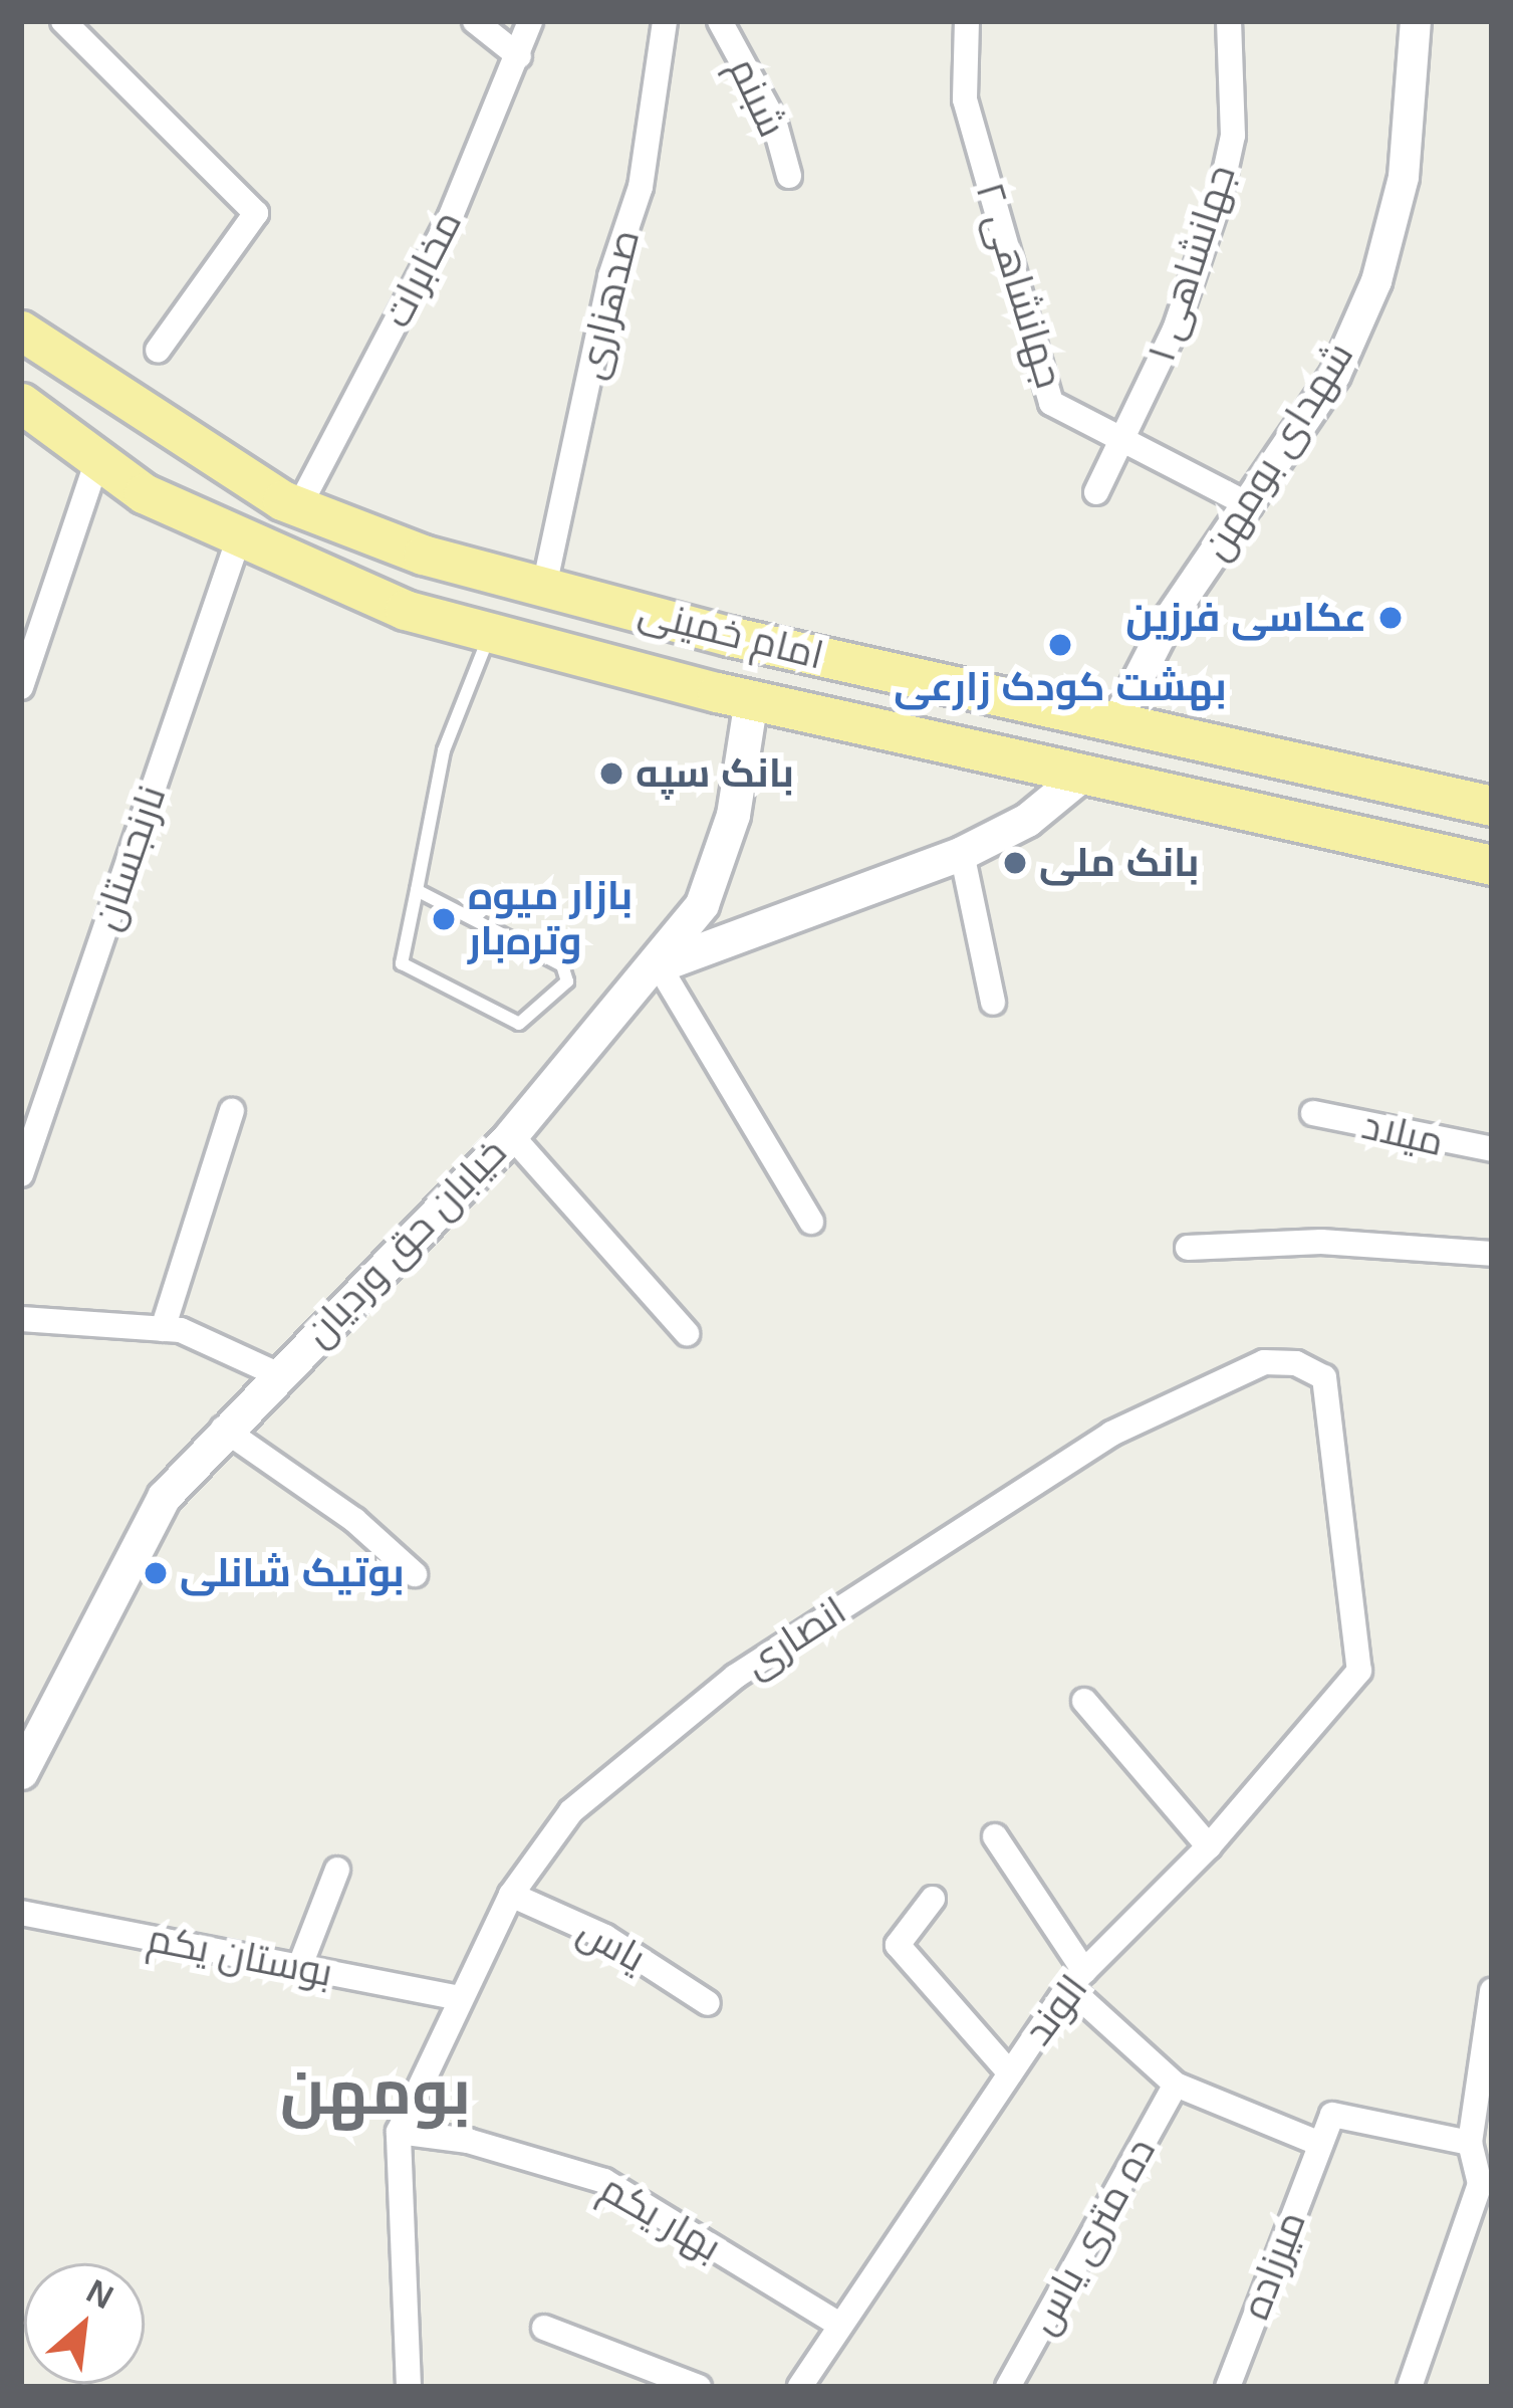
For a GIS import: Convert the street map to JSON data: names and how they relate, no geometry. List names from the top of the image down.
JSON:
{
  "streets": {
    "highway": ["امام خمینی"],
    "main road": ["خیابان حق وردیان"],
    "street": [
      "شبنم",
      "جهانشاهی ۱",
      "مخابرات",
      "جهانشاهی ۲",
      "صدهزاری",
      "شهدای بومهن",
      "نارنجستان",
      "میلاد",
      "انصاری",
      "یاس",
      "بوستان یکم",
      "الوند",
      "بهار یکم",
      "ده متری یاس",
      "میرزاده"
    ]
  },
  "crossings": [
    ["جهانشاهی ۱", "جهانشاهی ۲"],
    ["مخابرات", "امام خمینی"],
    ["جهانشاهی ۲", "شهدای بومهن"],
    ["صدهزاری", "امام خمینی"],
    ["شهدای بومهن", "امام خمینی"],
    ["امام خمینی", "نارنجستان"],
    ["امام خمینی", "خیابان حق وردیان"],
    ["انصاری", "یاس"],
    ["انصاری", "بوستان یکم"],
    ["انصاری", "الوند"],
    ["انصاری", "بهار یکم"],
    ["الوند", "بهار یکم"]
  ],
  "districts": ["بومهن"],
  "places": [
    "عکاسی فرزین",
    "بهشت کودک زارعی",
    "بانک سپه",
    "بانک ملی",
    "بازار میوه وتره‌بار",
    "بوتیک شانلی"
  ],
  "north": "top right"
}
